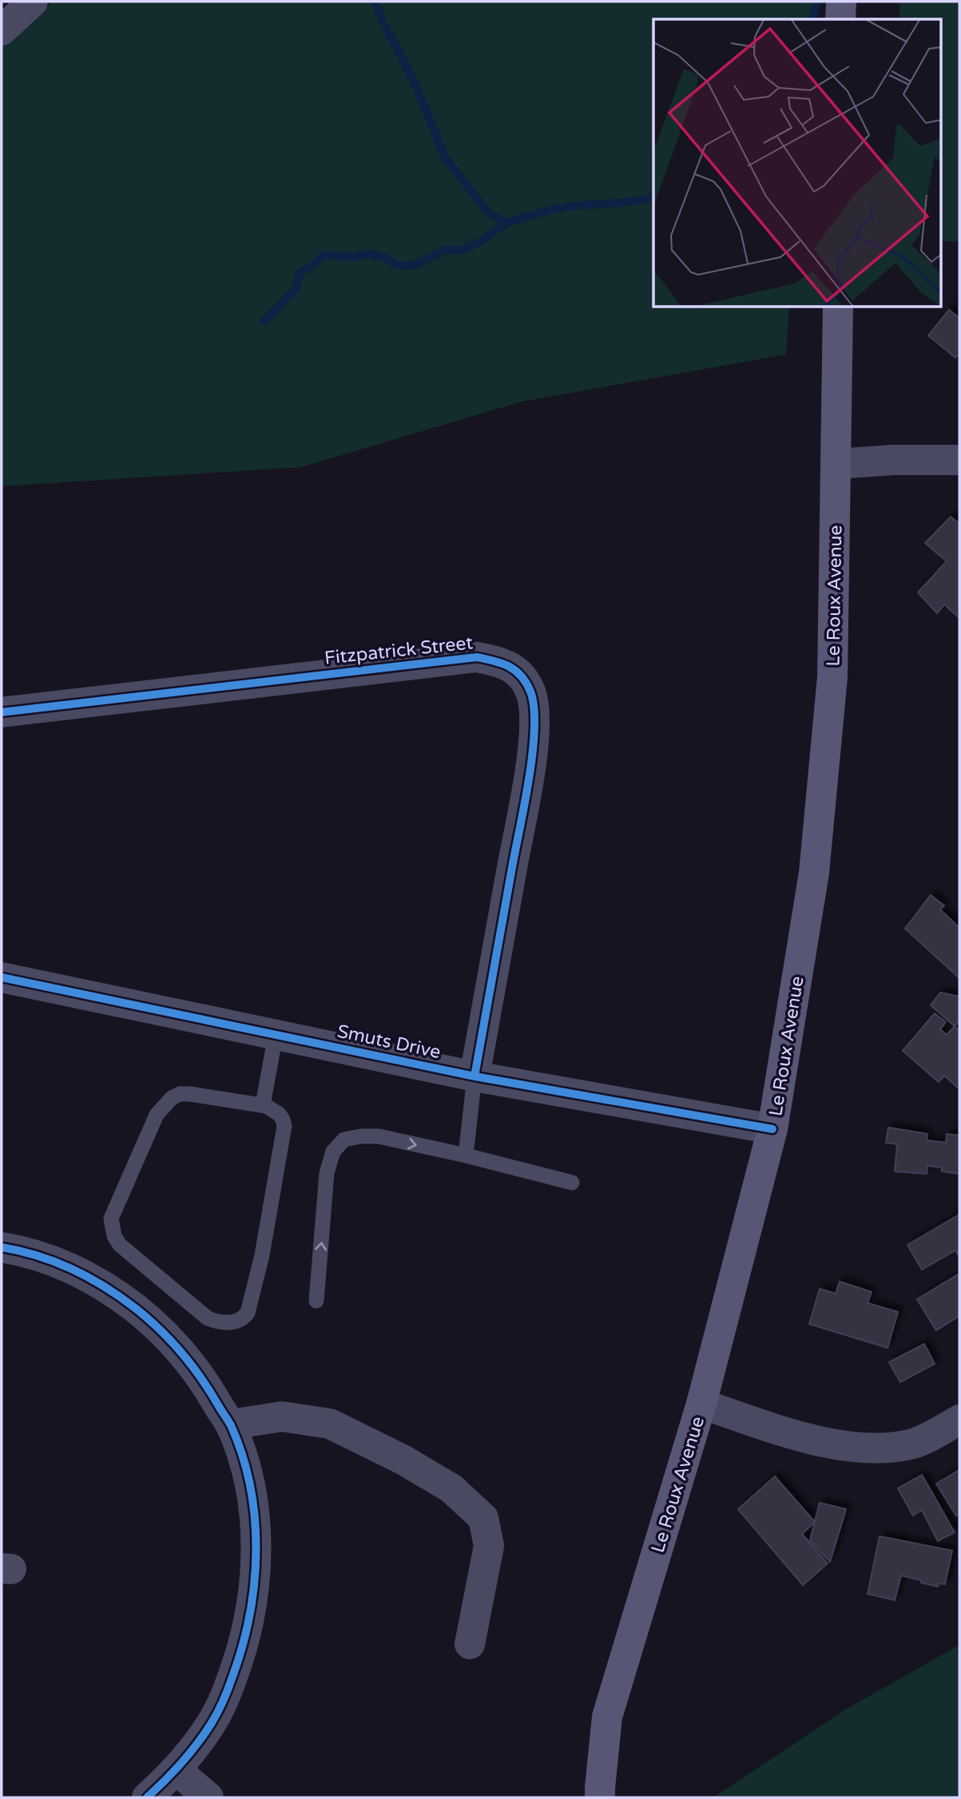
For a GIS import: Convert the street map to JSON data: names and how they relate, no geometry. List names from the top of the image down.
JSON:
{
  "streets": {
    "main road": ["Le Roux Avenue"],
    "street": ["Fitzpatrick Street", "Smuts Drive"]
  },
  "crossings": [
    ["Le Roux Avenue", "Smuts Drive"],
    ["Fitzpatrick Street", "Smuts Drive"]
  ]
}
